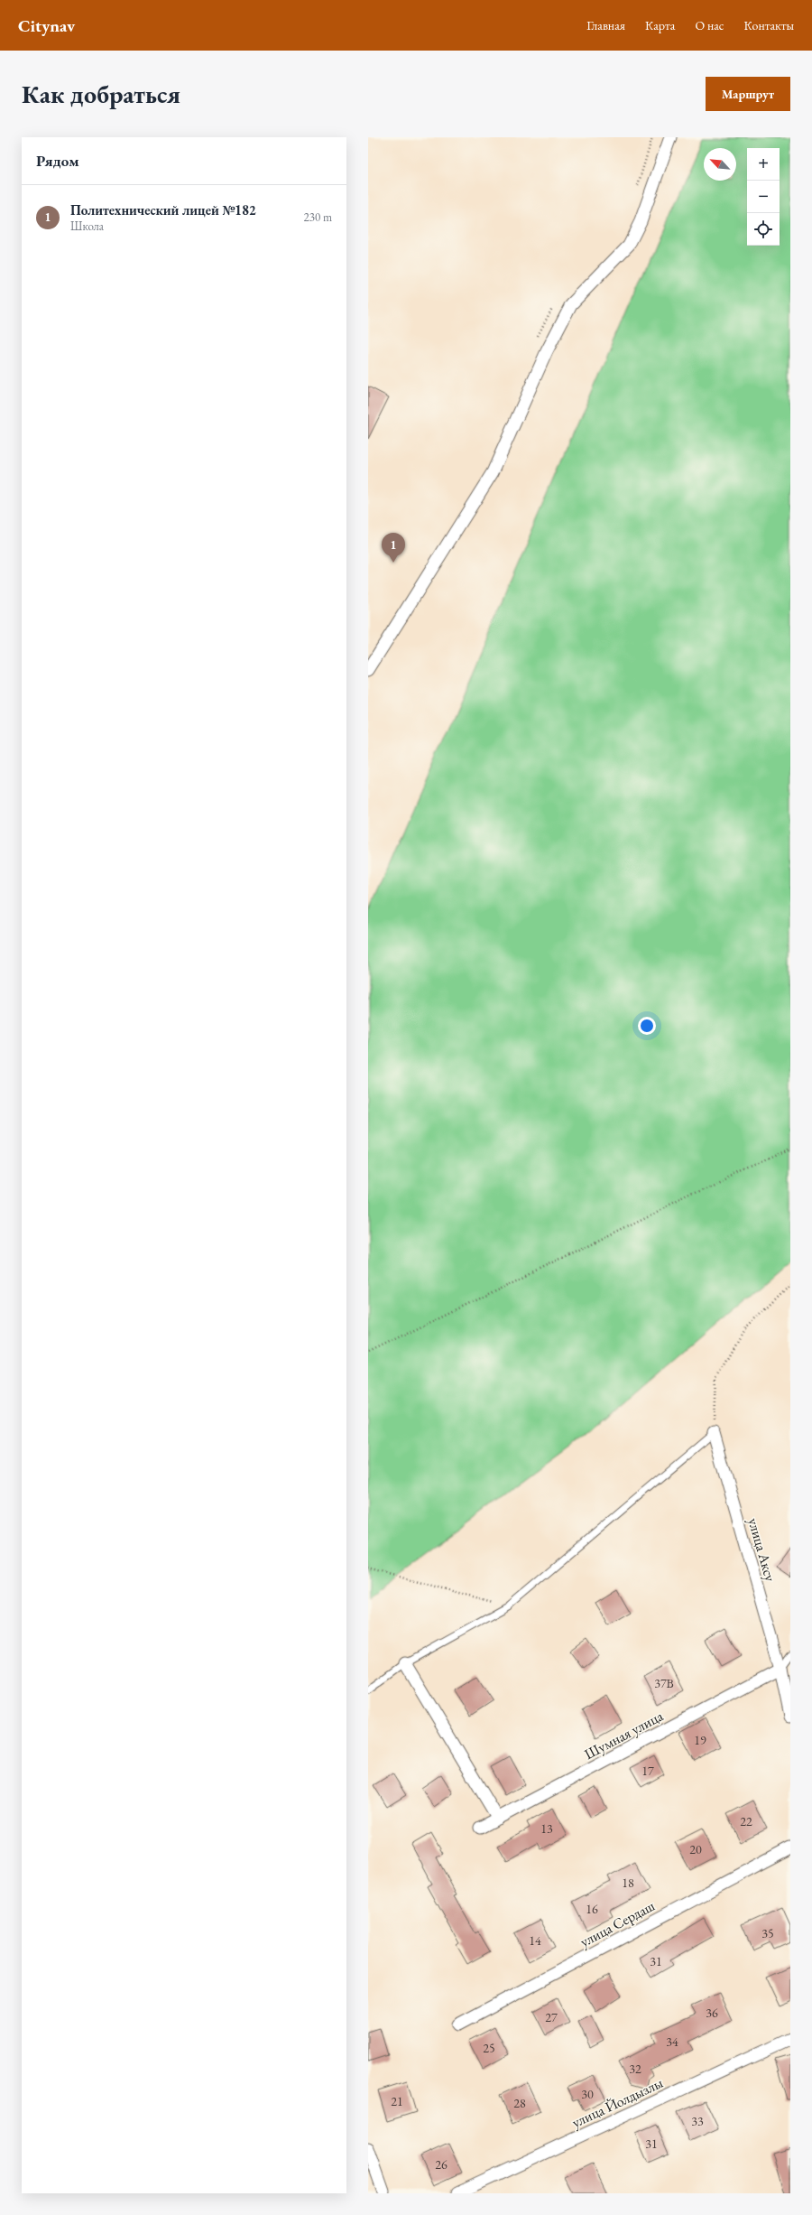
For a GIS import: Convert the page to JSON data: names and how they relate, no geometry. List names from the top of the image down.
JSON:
{
  "streets": {
    "street": [
      "улица Аксу",
      "Шумная улица",
      "улица Сердаш",
      "улица Йолдызлы"
    ]
  },
  "crossings": [
    ["улица Аксу", "Шумная улица"]
  ],
  "house_numbers": [
    "37В",
    "19",
    "17",
    "22",
    "13",
    "20",
    "18",
    "16",
    "35",
    "14",
    "31",
    "36",
    "27",
    "34",
    "25",
    "32",
    "30",
    "21",
    "28",
    "33",
    "31",
    "26"
  ],
  "north": "top left",
  "page": {
    "header": "Citynav",
    "nav": [
      "Главная",
      "Карта",
      "О нас",
      "Контакты"
    ],
    "buttons": "Маршрут",
    "title": "Как добраться",
    "heading": "Рядом",
    "map_buttons": ["+", "−"],
    "list": [
      {
        "mark": "1",
        "name": "Политехнический лицей №182",
        "note": "Школа",
        "value": "230 m"
      }
    ],
    "pins": "1"
  }
}
